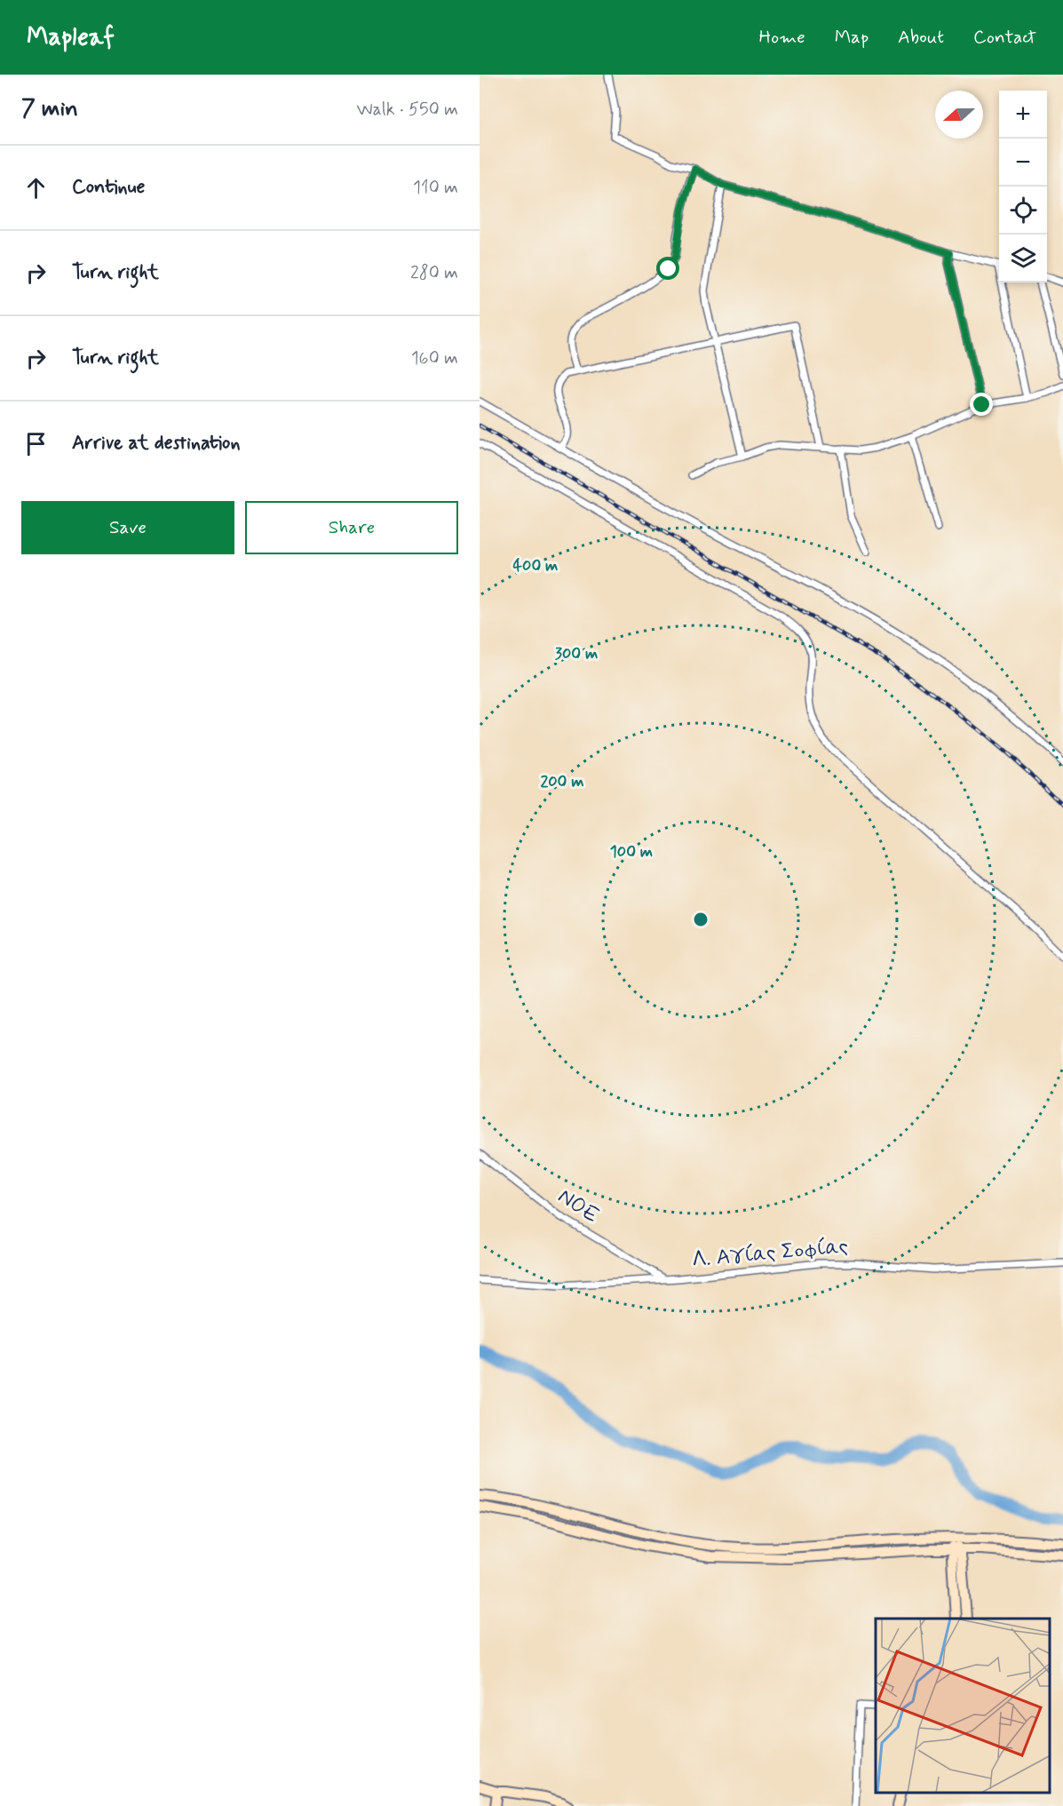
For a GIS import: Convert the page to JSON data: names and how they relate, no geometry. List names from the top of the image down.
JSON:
{
  "streets": {
    "street": ["NOE", "Λ. Αγίας Σοφίας"]
  },
  "crossings": [
    ["NOE", "Λ. Αγίας Σοφίας"]
  ],
  "north": "left",
  "page": {
    "header": "Mapleaf",
    "nav": [
      "Home",
      "Map",
      "About",
      "Contact"
    ],
    "heading": ["7 min", "Walk · 550 m"],
    "map_buttons": ["+", "−"],
    "list": [
      ["Continue", "110 m"],
      ["Turn right", "280 m"],
      ["Turn right", "160 m"],
      "Arrive at destination"
    ],
    "buttons": ["Save", "Share"]
  },
  "rings": [
    "400 m",
    "300 m",
    "200 m",
    "100 m"
  ]
}
